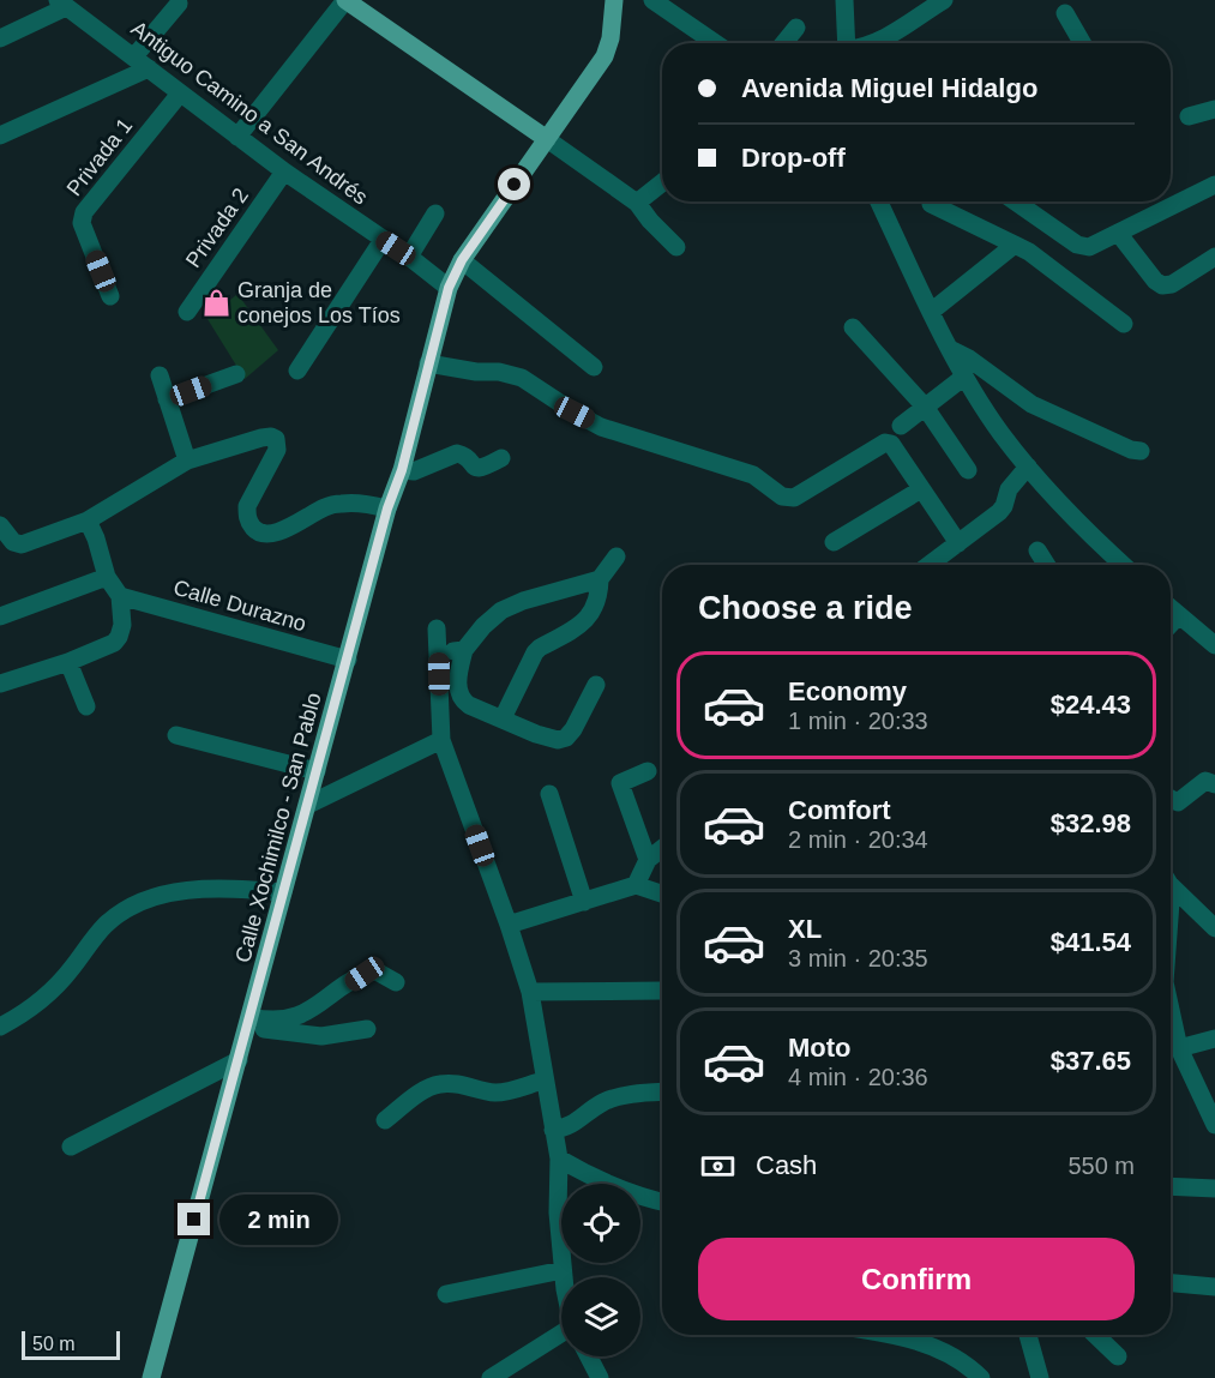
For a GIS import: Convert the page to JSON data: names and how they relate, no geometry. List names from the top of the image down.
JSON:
{
  "streets": {
    "main road": ["Calle Xochimilco - San Pablo"],
    "street": [
      "Antiguo Camino a San Andrés",
      "Privada 1",
      "Privada 2",
      "Calle Durazno"
    ]
  },
  "crossings": [
    ["Antiguo Camino a San Andrés", "Privada 1"],
    ["Antiguo Camino a San Andrés", "Privada 2"],
    ["Antiguo Camino a San Andrés", "Calle Xochimilco - San Pablo"],
    ["Calle Durazno", "Calle Xochimilco - San Pablo"]
  ],
  "places": {
    "shop": ["Granja de conejos Los Tíos"]
  },
  "scale_bar": "50 m",
  "page": {
    "banner": ["Avenida Miguel Hidalgo", "Drop-off"],
    "heading": "Choose a ride",
    "list": [
      {
        "name": "Economy",
        "note": "1 min · 20:33",
        "value": "$24.43"
      },
      {
        "name": "Comfort",
        "note": "2 min · 20:34",
        "value": "$32.98"
      },
      {
        "name": "XL",
        "note": "3 min · 20:35",
        "value": "$41.54"
      },
      {
        "name": "Moto",
        "note": "4 min · 20:36",
        "value": "$37.65"
      }
    ],
    "pay": ["Cash", "550 m"],
    "bubble": "2 min",
    "buttons": "Confirm",
    "scale": "50 m"
  }
}
